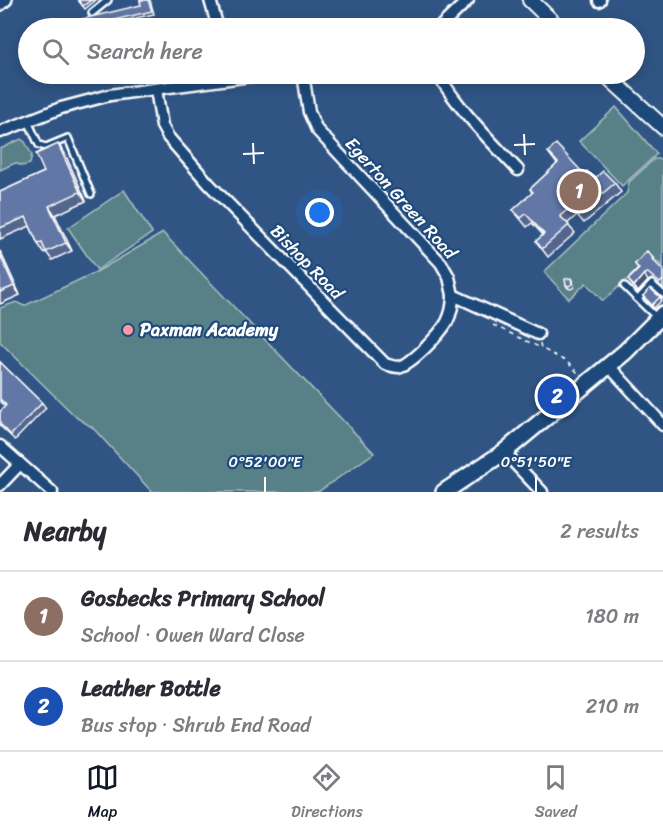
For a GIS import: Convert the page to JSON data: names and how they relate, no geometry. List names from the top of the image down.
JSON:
{
  "streets": {
    "street": ["Egerton Green Road", "Bishop Road"]
  },
  "crossings": [
    ["Egerton Green Road", "Bishop Road"]
  ],
  "places": ["Paxman Academy"],
  "page": {
    "search": "Search here",
    "pins": ["1", "2"],
    "heading": ["Nearby", "2 results"],
    "list": [
      {
        "mark": "1",
        "name": "Gosbecks Primary School",
        "note": "School · Owen Ward Close",
        "value": "180 m"
      },
      {
        "mark": "2",
        "name": "Leather Bottle",
        "note": "Bus stop · Shrub End Road",
        "value": "210 m"
      }
    ],
    "nav": ["Map", "Directions", "Saved"]
  },
  "coordinates": ["0°52'00\"E", "0°51'50\"E"]
}
